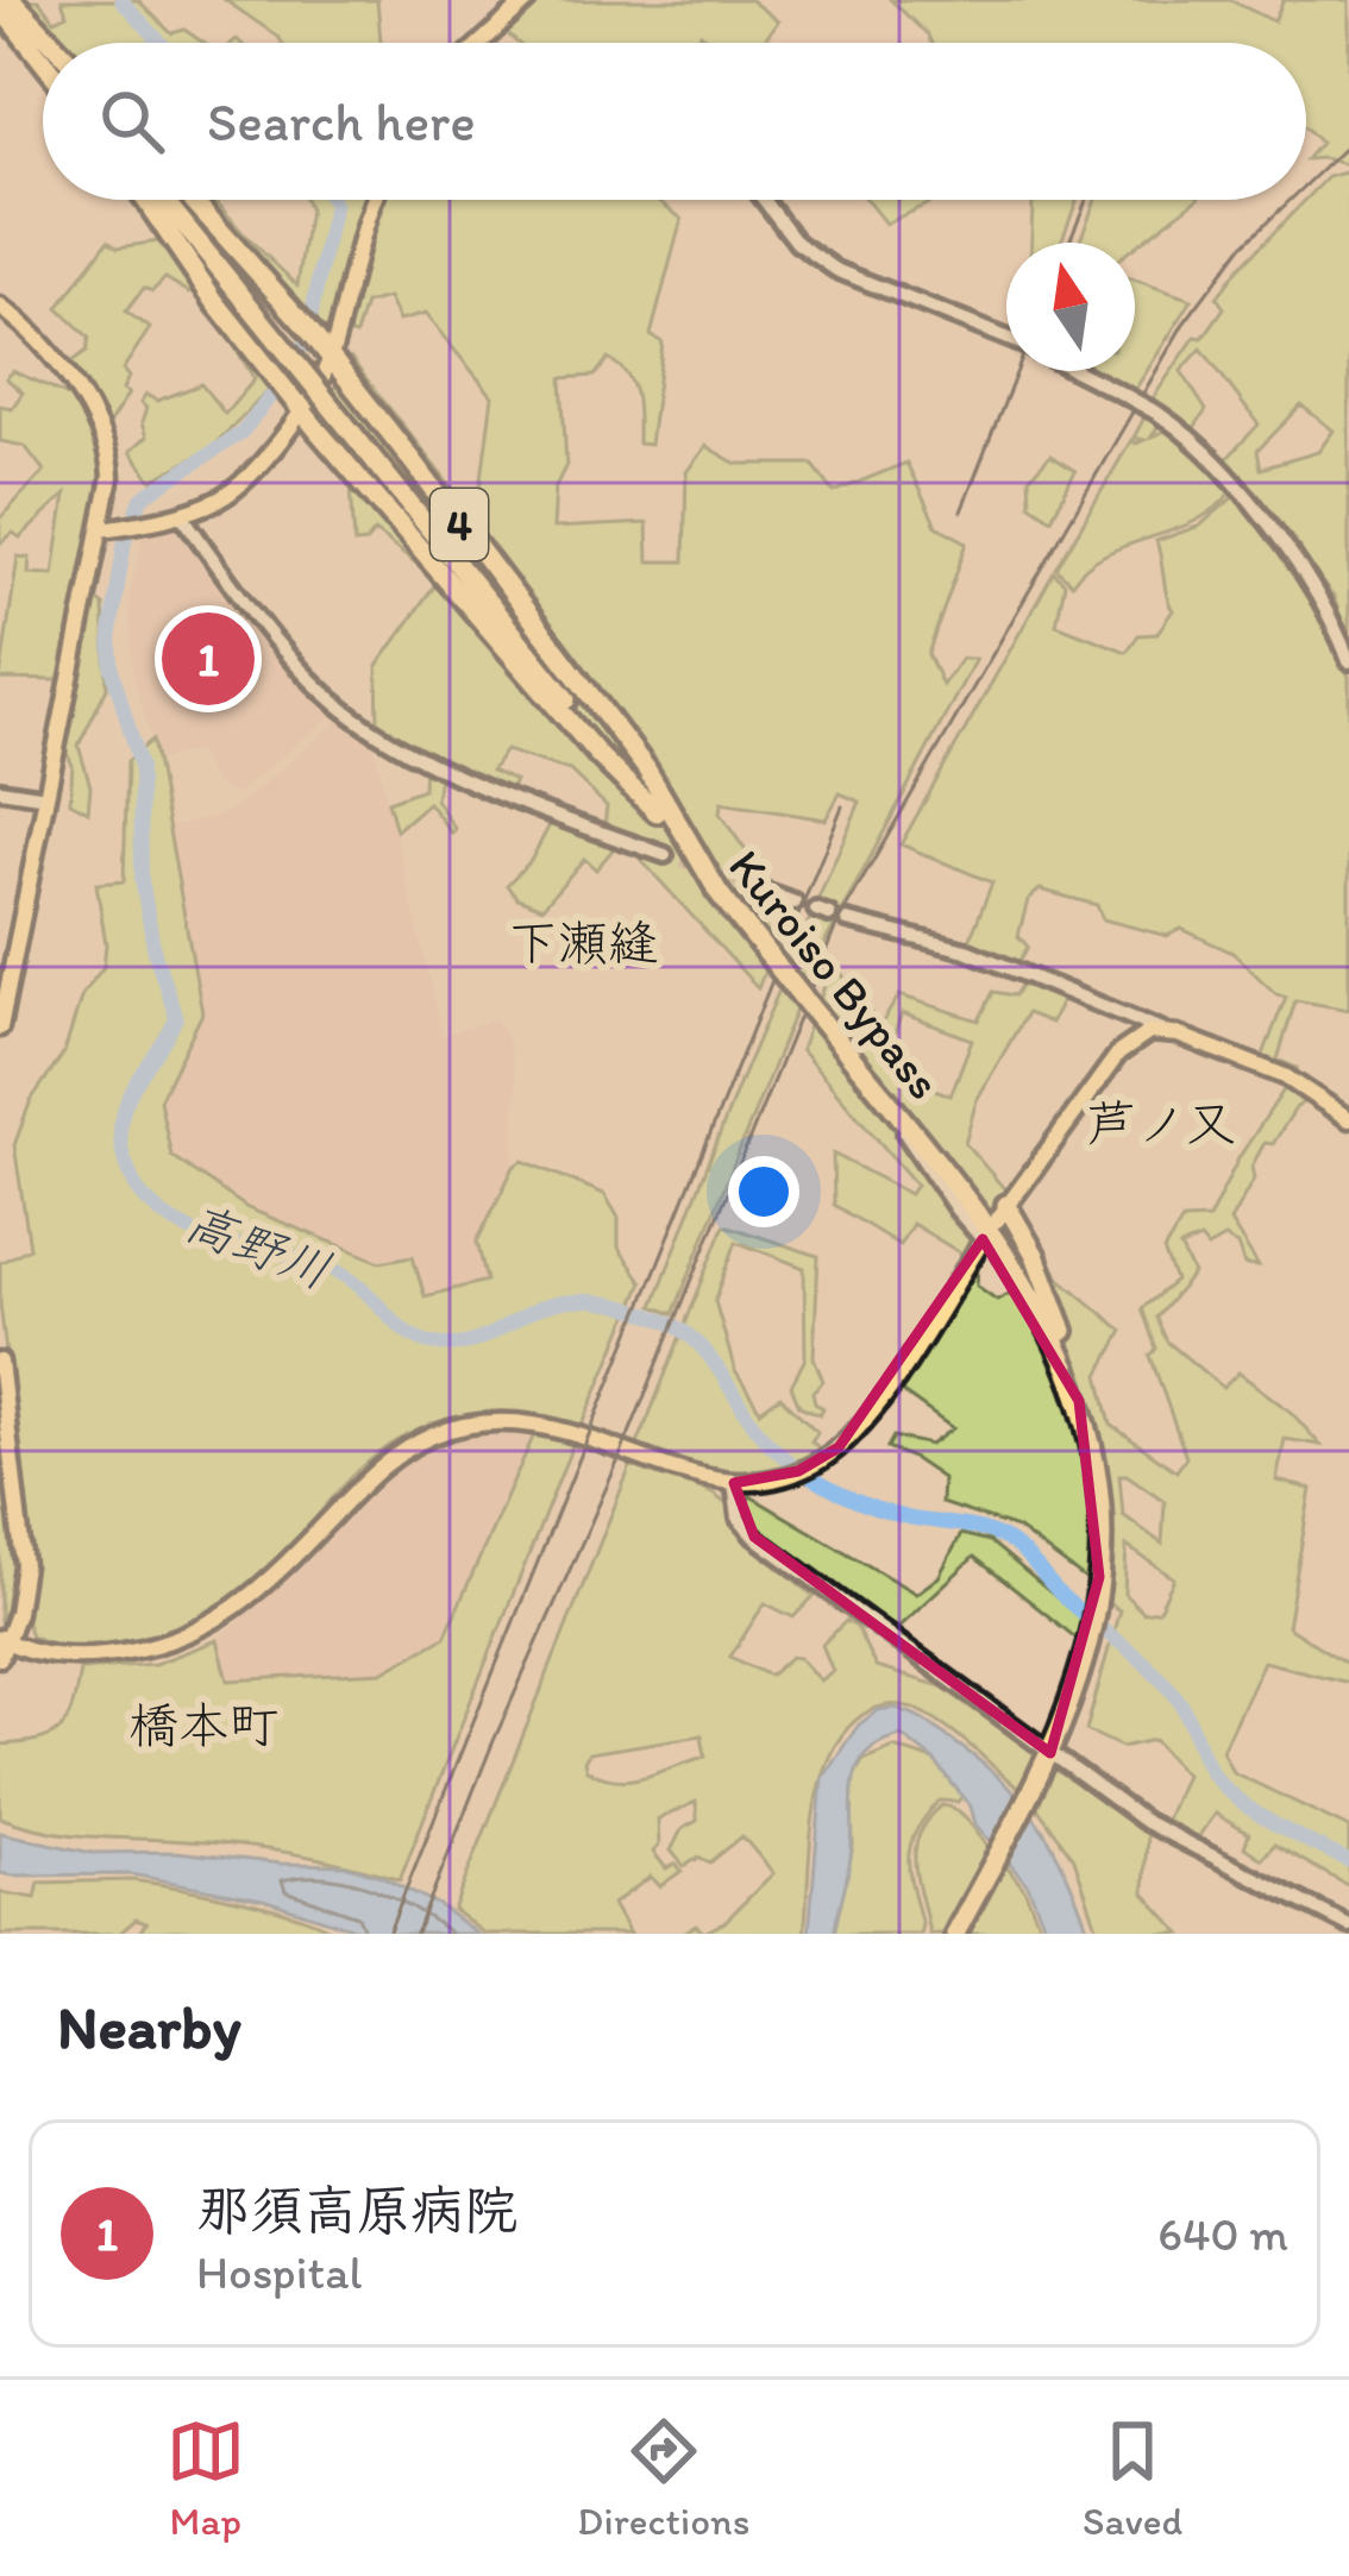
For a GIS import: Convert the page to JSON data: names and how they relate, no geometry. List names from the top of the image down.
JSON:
{
  "streets": {
    "highway": ["4", "Kuroiso Bypass"]
  },
  "crossings": [
    ["4", "Kuroiso Bypass"]
  ],
  "districts": ["下瀬縫", "芦ノ又", "橋本町"],
  "water": ["高野川"],
  "north": "top",
  "page": {
    "search": "Search here",
    "pins": "1",
    "heading": "Nearby",
    "list": [
      {
        "mark": "1",
        "name": "那須高原病院",
        "note": "Hospital",
        "value": "640 m"
      }
    ],
    "nav": ["Map", "Directions", "Saved"]
  }
}
